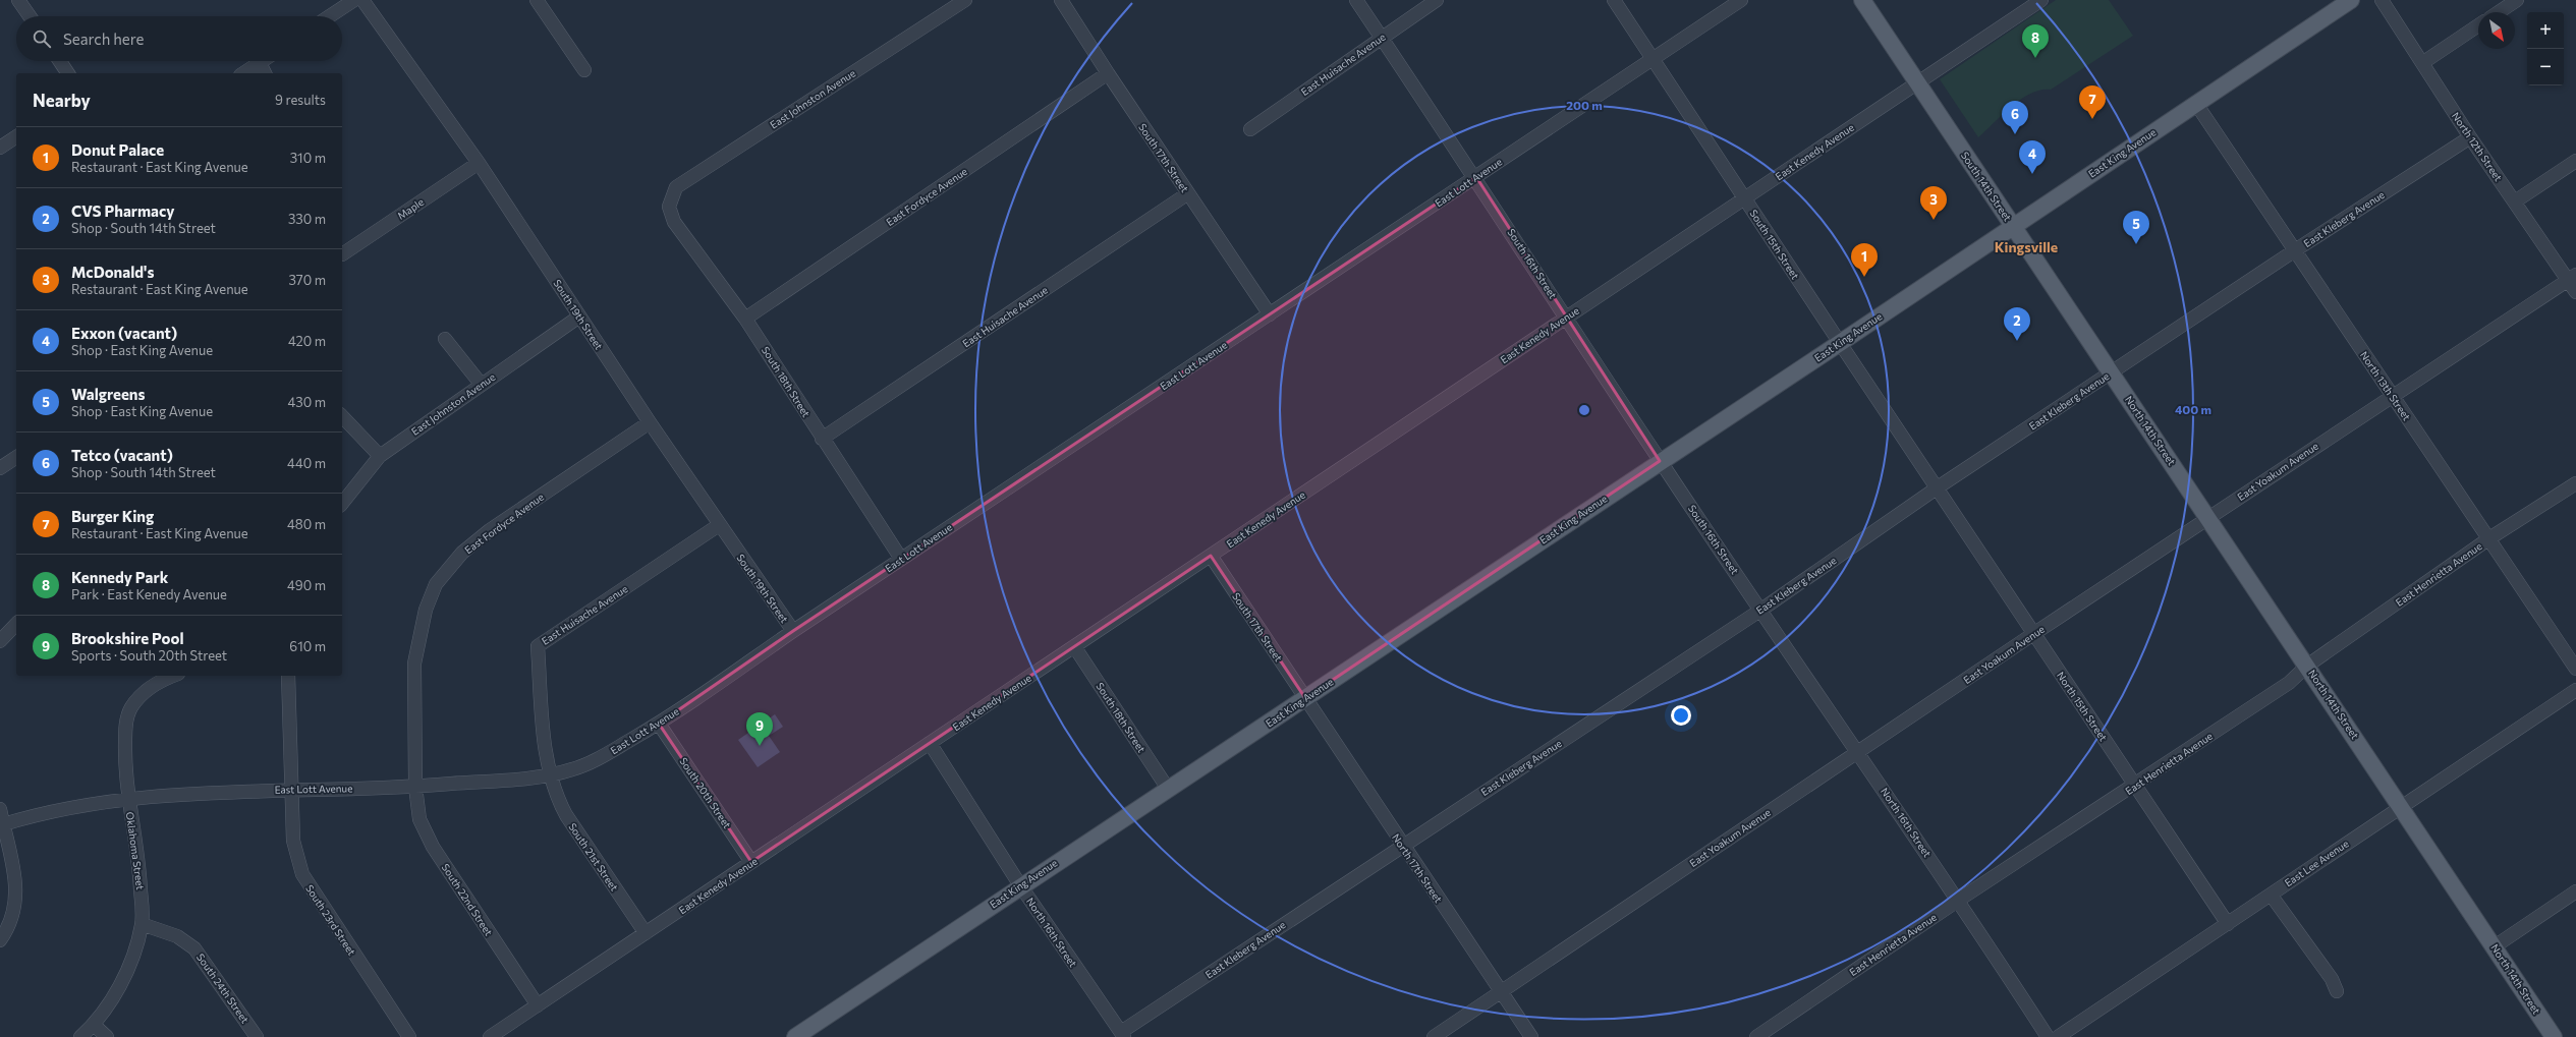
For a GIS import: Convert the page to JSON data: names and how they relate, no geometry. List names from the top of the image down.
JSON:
{
  "streets": {
    "main road": ["East King Avenue", "South 14th Street", "North 14th Street"],
    "street": [
      "East Huisache Avenue",
      "East Johnston Avenue",
      "North 12th Street",
      "East Kenedy Avenue",
      "South 17th Street",
      "East Lott Avenue",
      "East Fordyce Avenue",
      "Maple",
      "East Kleberg Avenue",
      "South 15th Street",
      "South 16th Street",
      "South 19th Street",
      "South 18th Street",
      "North 13th Street",
      "East Yoakum Avenue",
      "East Henrietta Avenue",
      "North 15th Street",
      "South 20th Street",
      "North 16th Street",
      "Oklahoma Street",
      "South 21st Street",
      "East Lee Avenue",
      "North 17th Street",
      "South 22nd Street",
      "South 23rd Street",
      "South 24th Street"
    ]
  },
  "crossings": [
    ["East Huisache Avenue", "South 17th Street"],
    ["East Huisache Avenue", "East Lott Avenue"],
    ["East Huisache Avenue", "South 16th Street"],
    ["East Huisache Avenue", "South 19th Street"],
    ["East Huisache Avenue", "South 18th Street"],
    ["East Huisache Avenue", "South 21st Street"],
    ["East Johnston Avenue", "South 19th Street"],
    ["East Johnston Avenue", "South 18th Street"],
    ["North 12th Street", "East Kleberg Avenue"],
    ["North 12th Street", "East Yoakum Avenue"],
    ["East Kenedy Avenue", "South 17th Street"],
    ["East Kenedy Avenue", "South 14th Street"],
    ["East Kenedy Avenue", "South 15th Street"],
    ["East Kenedy Avenue", "South 16th Street"],
    ["East Kenedy Avenue", "South 18th Street"],
    ["East Kenedy Avenue", "South 20th Street"],
    ["East Kenedy Avenue", "North 16th Street"],
    ["East Kenedy Avenue", "South 21st Street"],
    ["East Kenedy Avenue", "South 22nd Street"],
    ["East King Avenue", "South 17th Street"],
    ["East King Avenue", "South 14th Street"],
    ["East King Avenue", "South 15th Street"],
    ["East King Avenue", "South 16th Street"],
    ["East King Avenue", "South 18th Street"],
    ["East King Avenue", "North 13th Street"],
    ["East King Avenue", "North 16th Street"],
    ["East King Avenue", "North 17th Street"],
    ["South 17th Street", "East Lott Avenue"],
    ["South 17th Street", "East Fordyce Avenue"],
    ["South 17th Street", "North 17th Street"],
    ["East Lott Avenue", "East Fordyce Avenue"],
    ["East Lott Avenue", "South 15th Street"],
    ["East Lott Avenue", "South 16th Street"],
    ["East Lott Avenue", "South 19th Street"],
    ["East Lott Avenue", "South 18th Street"],
    ["East Lott Avenue", "South 20th Street"],
    ["East Lott Avenue", "Oklahoma Street"],
    ["East Lott Avenue", "South 21st Street"],
    ["East Lott Avenue", "South 22nd Street"],
    ["East Lott Avenue", "South 23rd Street"],
    ["South 14th Street", "East Kleberg Avenue"],
    ["South 14th Street", "North 14th Street"],
    ["East Fordyce Avenue", "South 19th Street"],
    ["East Fordyce Avenue", "South 18th Street"],
    ["East Fordyce Avenue", "South 22nd Street"],
    ["Maple", "South 19th Street"],
    ["East Kleberg Avenue", "South 15th Street"],
    ["East Kleberg Avenue", "South 16th Street"],
    ["East Kleberg Avenue", "North 13th Street"],
    ["East Kleberg Avenue", "North 14th Street"],
    ["East Kleberg Avenue", "North 15th Street"],
    ["East Kleberg Avenue", "North 16th Street"],
    ["East Kleberg Avenue", "North 17th Street"],
    ["South 15th Street", "North 15th Street"],
    ["South 16th Street", "North 16th Street"],
    ["North 13th Street", "East Yoakum Avenue"],
    ["North 13th Street", "East Henrietta Avenue"],
    ["North 14th Street", "East Yoakum Avenue"],
    ["North 14th Street", "East Henrietta Avenue"],
    ["North 14th Street", "East Lee Avenue"],
    ["East Yoakum Avenue", "North 15th Street"],
    ["East Yoakum Avenue", "North 16th Street"],
    ["East Yoakum Avenue", "North 17th Street"],
    ["East Henrietta Avenue", "North 15th Street"],
    ["East Henrietta Avenue", "North 16th Street"],
    ["North 15th Street", "East Lee Avenue"],
    ["Oklahoma Street", "South 24th Street"]
  ],
  "districts": ["Kingsville"],
  "north": "bottom right",
  "page": {
    "map_buttons": ["+", "−"],
    "search": "Search here",
    "pins": [
      "8",
      "7",
      "6",
      "4",
      "3",
      "5",
      "1",
      "2",
      "9"
    ],
    "heading": ["Nearby", "9 results"],
    "list": [
      {
        "mark": "1",
        "name": "Donut Palace",
        "note": "Restaurant · East King Avenue",
        "value": "310 m"
      },
      {
        "mark": "2",
        "name": "CVS Pharmacy",
        "note": "Shop · South 14th Street",
        "value": "330 m"
      },
      {
        "mark": "3",
        "name": "McDonald's",
        "note": "Restaurant · East King Avenue",
        "value": "370 m"
      },
      {
        "mark": "4",
        "name": "Exxon (vacant)",
        "note": "Shop · East King Avenue",
        "value": "420 m"
      },
      {
        "mark": "5",
        "name": "Walgreens",
        "note": "Shop · East King Avenue",
        "value": "430 m"
      },
      {
        "mark": "6",
        "name": "Tetco (vacant)",
        "note": "Shop · South 14th Street",
        "value": "440 m"
      },
      {
        "mark": "7",
        "name": "Burger King",
        "note": "Restaurant · East King Avenue",
        "value": "480 m"
      },
      {
        "mark": "8",
        "name": "Kennedy Park",
        "note": "Park · East Kenedy Avenue",
        "value": "490 m"
      },
      {
        "mark": "9",
        "name": "Brookshire Pool",
        "note": "Sports · South 20th Street",
        "value": "610 m"
      }
    ]
  },
  "rings": ["200 m", "400 m"]
}
